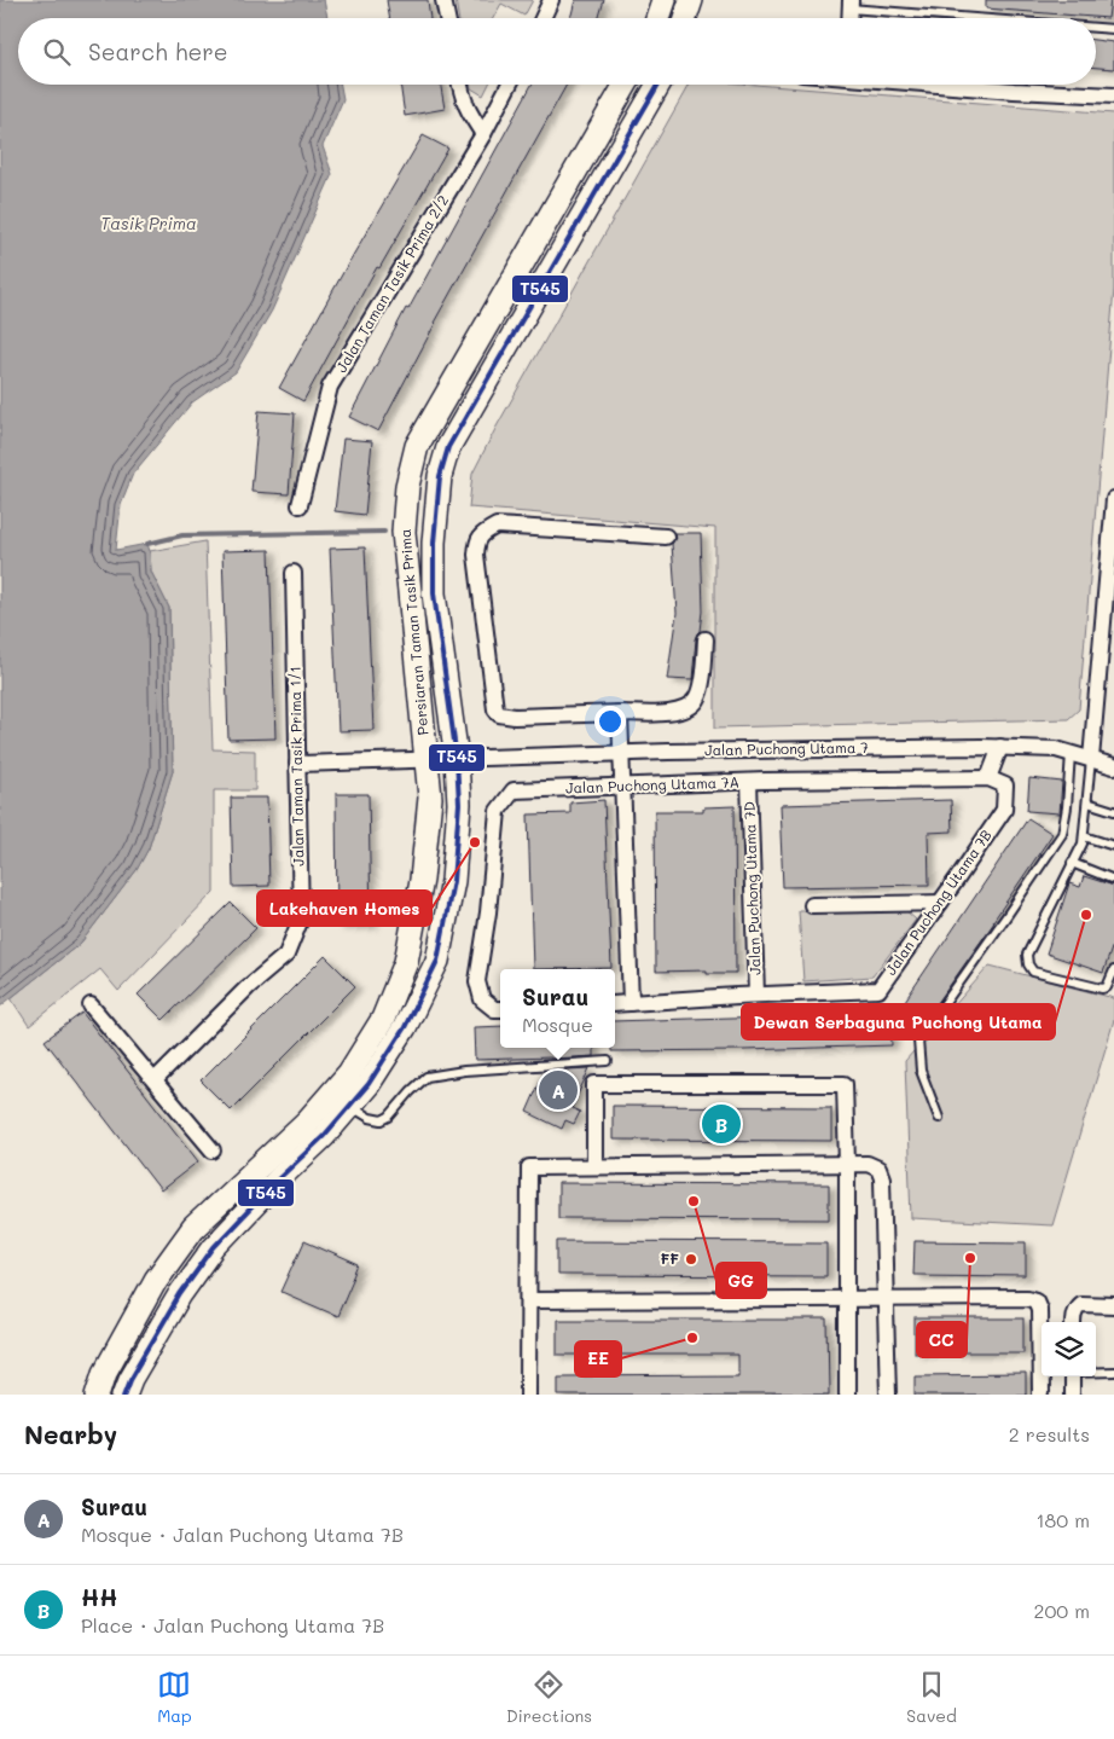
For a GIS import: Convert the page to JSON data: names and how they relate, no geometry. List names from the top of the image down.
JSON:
{
  "streets": {
    "main road": ["Persiaran Taman Tasik Prima"],
    "street": [
      "Jalan Taman Tasik Prima 2/2",
      "Jalan Puchong Utama 7",
      "Jalan Taman Tasik Prima 1/1",
      "Jalan Puchong Utama 7A",
      "Jalan Puchong Utama 7D",
      "Jalan Puchong Utama 7B"
    ]
  },
  "crossings": [
    ["Persiaran Taman Tasik Prima", "Jalan Puchong Utama 7"],
    ["Jalan Puchong Utama 7", "Jalan Taman Tasik Prima 1/1"],
    ["Jalan Puchong Utama 7A", "Jalan Puchong Utama 7D"],
    ["Jalan Puchong Utama 7A", "Jalan Puchong Utama 7B"],
    ["Jalan Puchong Utama 7D", "Jalan Puchong Utama 7B"]
  ],
  "water": ["Tasik Prima"],
  "places": [
    "Lakehaven Homes",
    "Dewan Serbaguna Puchong Utama",
    "GG",
    "CC",
    "FF",
    "EE"
  ],
  "lines": ["transit line T545"],
  "page": {
    "search": "Search here",
    "popup": ["Surau", "Mosque"],
    "pins": ["A", "B"],
    "heading": ["Nearby", "2 results"],
    "list": [
      {
        "mark": "A",
        "name": "Surau",
        "note": "Mosque · Jalan Puchong Utama 7B",
        "value": "180 m"
      },
      {
        "mark": "B",
        "name": "HH",
        "note": "Place · Jalan Puchong Utama 7B",
        "value": "200 m"
      }
    ],
    "nav": ["Map", "Directions", "Saved"]
  }
}
